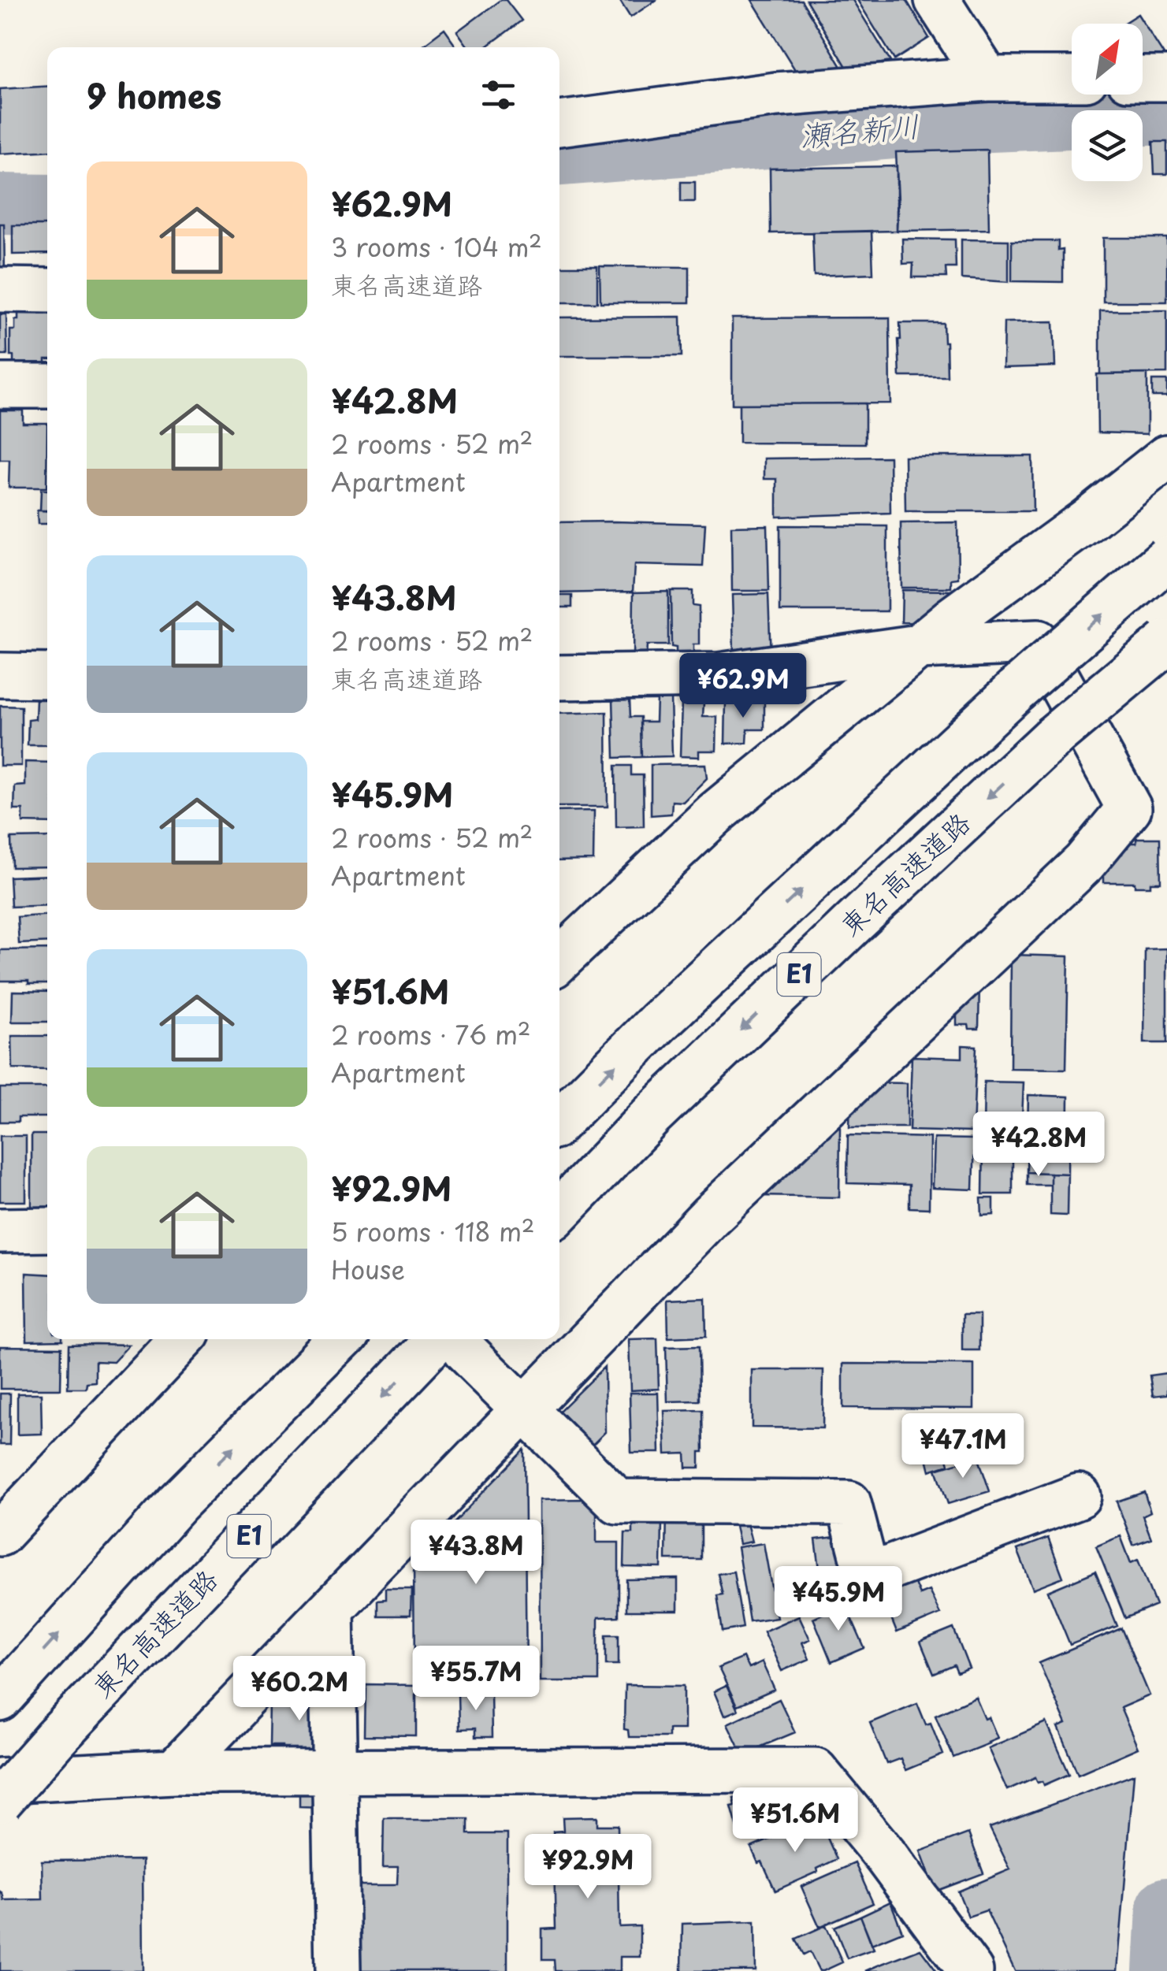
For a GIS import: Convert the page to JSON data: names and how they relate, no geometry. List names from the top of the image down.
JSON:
{
  "streets": {
    "main road": ["東名高速道路", "E1"]
  },
  "water": ["瀬名新川"],
  "north": "top right",
  "page": {
    "heading": "9 homes",
    "list": [
      {
        "name": "¥62.9M",
        "note": "3 rooms · 104 m² · 東名高速道路"
      },
      {
        "name": "¥42.8M",
        "note": "2 rooms · 52 m² · Apartment"
      },
      {
        "name": "¥43.8M",
        "note": "2 rooms · 52 m² · 東名高速道路"
      },
      {
        "name": "¥45.9M",
        "note": "2 rooms · 52 m² · Apartment"
      },
      {
        "name": "¥51.6M",
        "note": "2 rooms · 76 m² · Apartment"
      },
      {
        "name": "¥92.9M",
        "note": "5 rooms · 118 m² · House"
      }
    ],
    "price": [
      "¥62.9M",
      "¥42.8M",
      "¥47.1M",
      "¥43.8M",
      "¥45.9M",
      "¥55.7M",
      "¥60.2M",
      "¥51.6M",
      "¥92.9M"
    ]
  }
}
